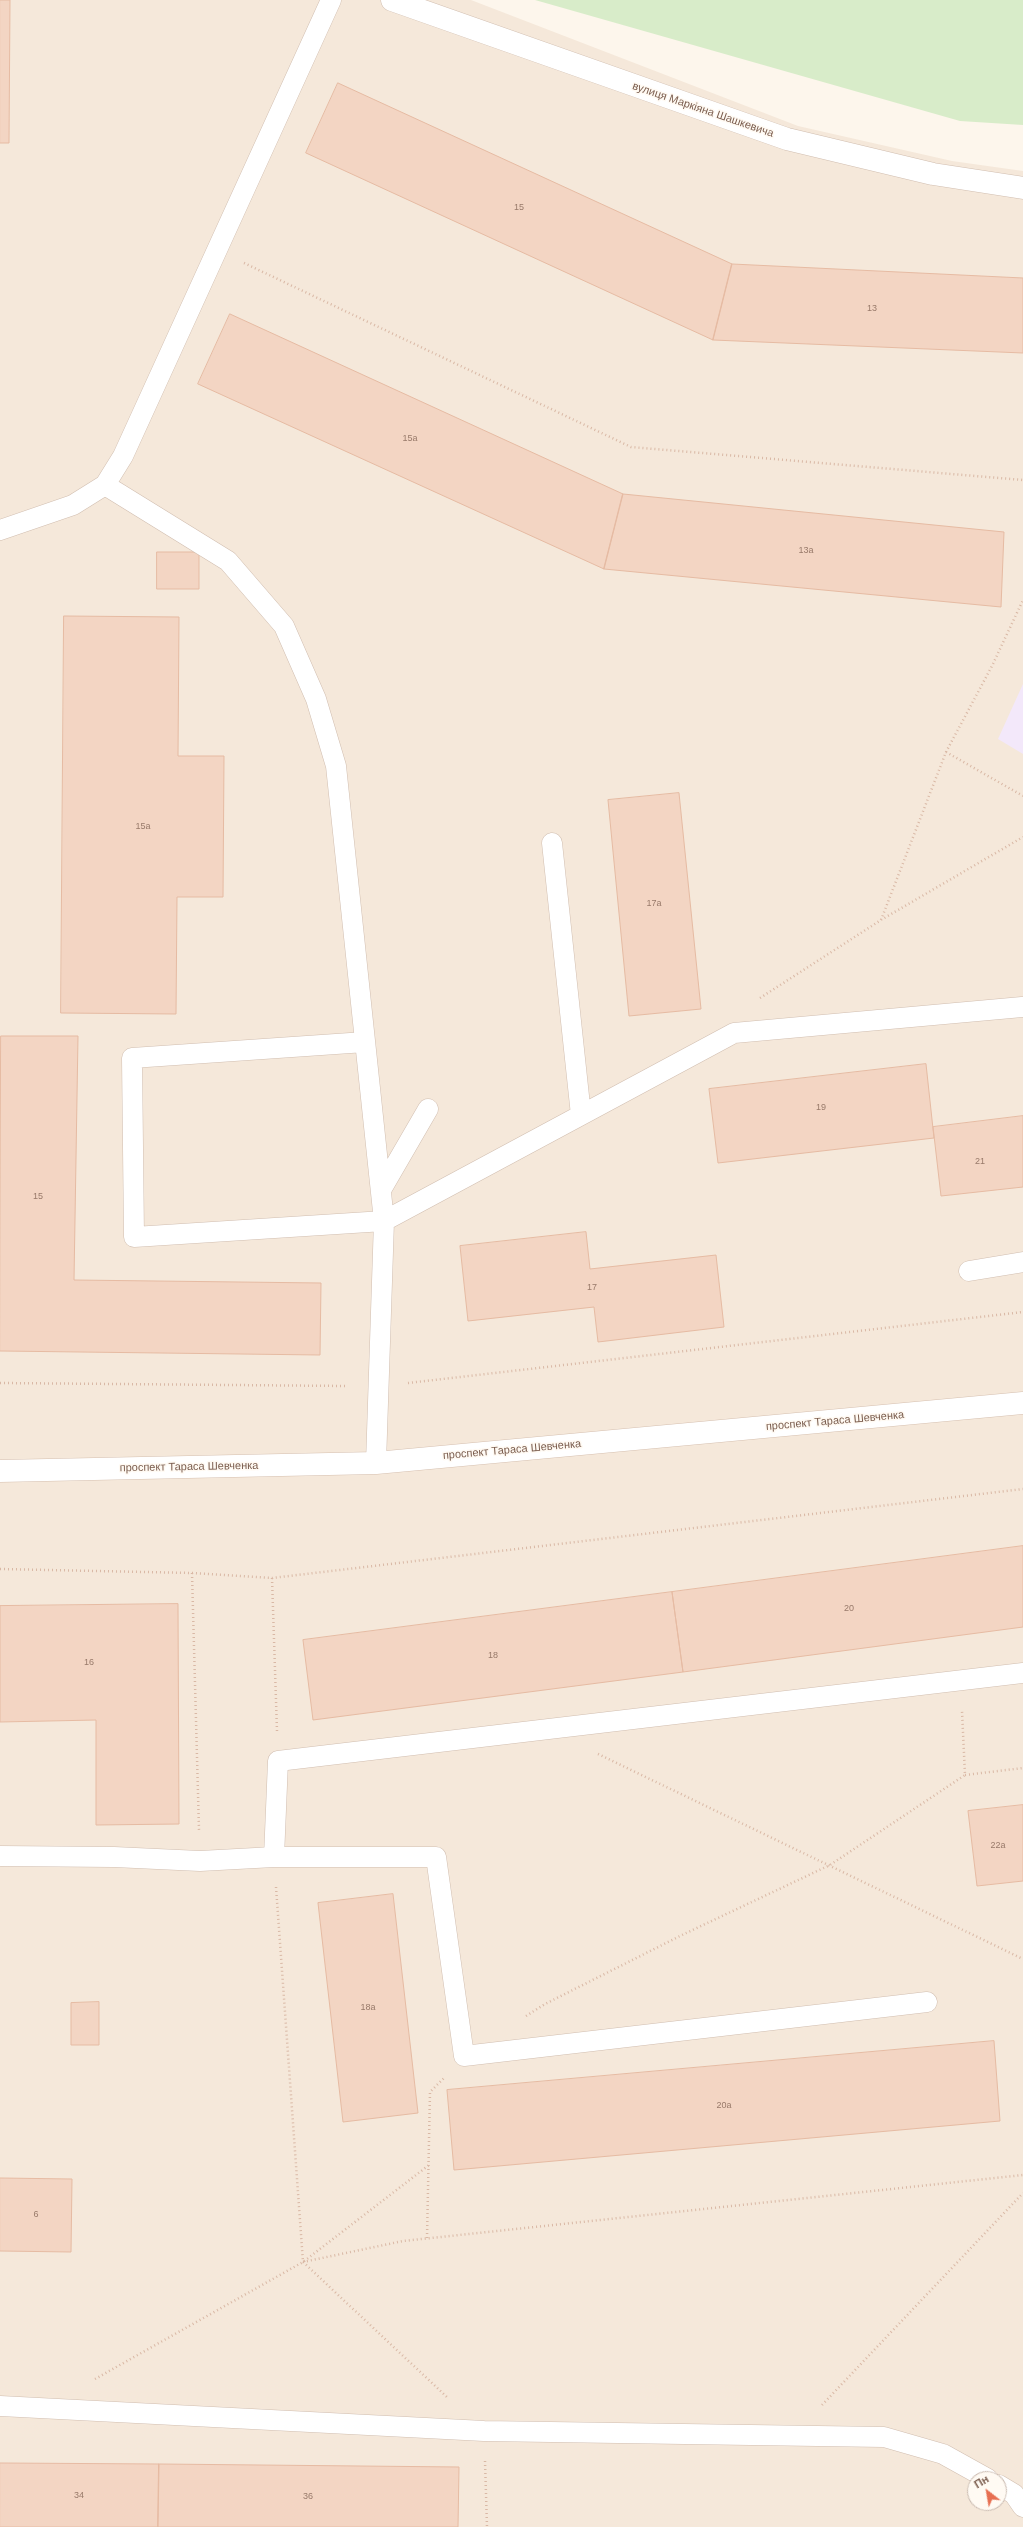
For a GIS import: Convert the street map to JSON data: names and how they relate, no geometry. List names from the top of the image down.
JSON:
{
  "streets": {
    "street": ["вулиця Маркіяна Шашкевича", "проспект Тараса Шевченка"]
  },
  "house_numbers": [
    "15",
    "13",
    "15а",
    "13а",
    "15а",
    "17а",
    "19",
    "21",
    "15",
    "17",
    "20",
    "18",
    "16",
    "22а",
    "18а",
    "20а",
    "6",
    "34",
    "36"
  ],
  "north": "top left"
}
